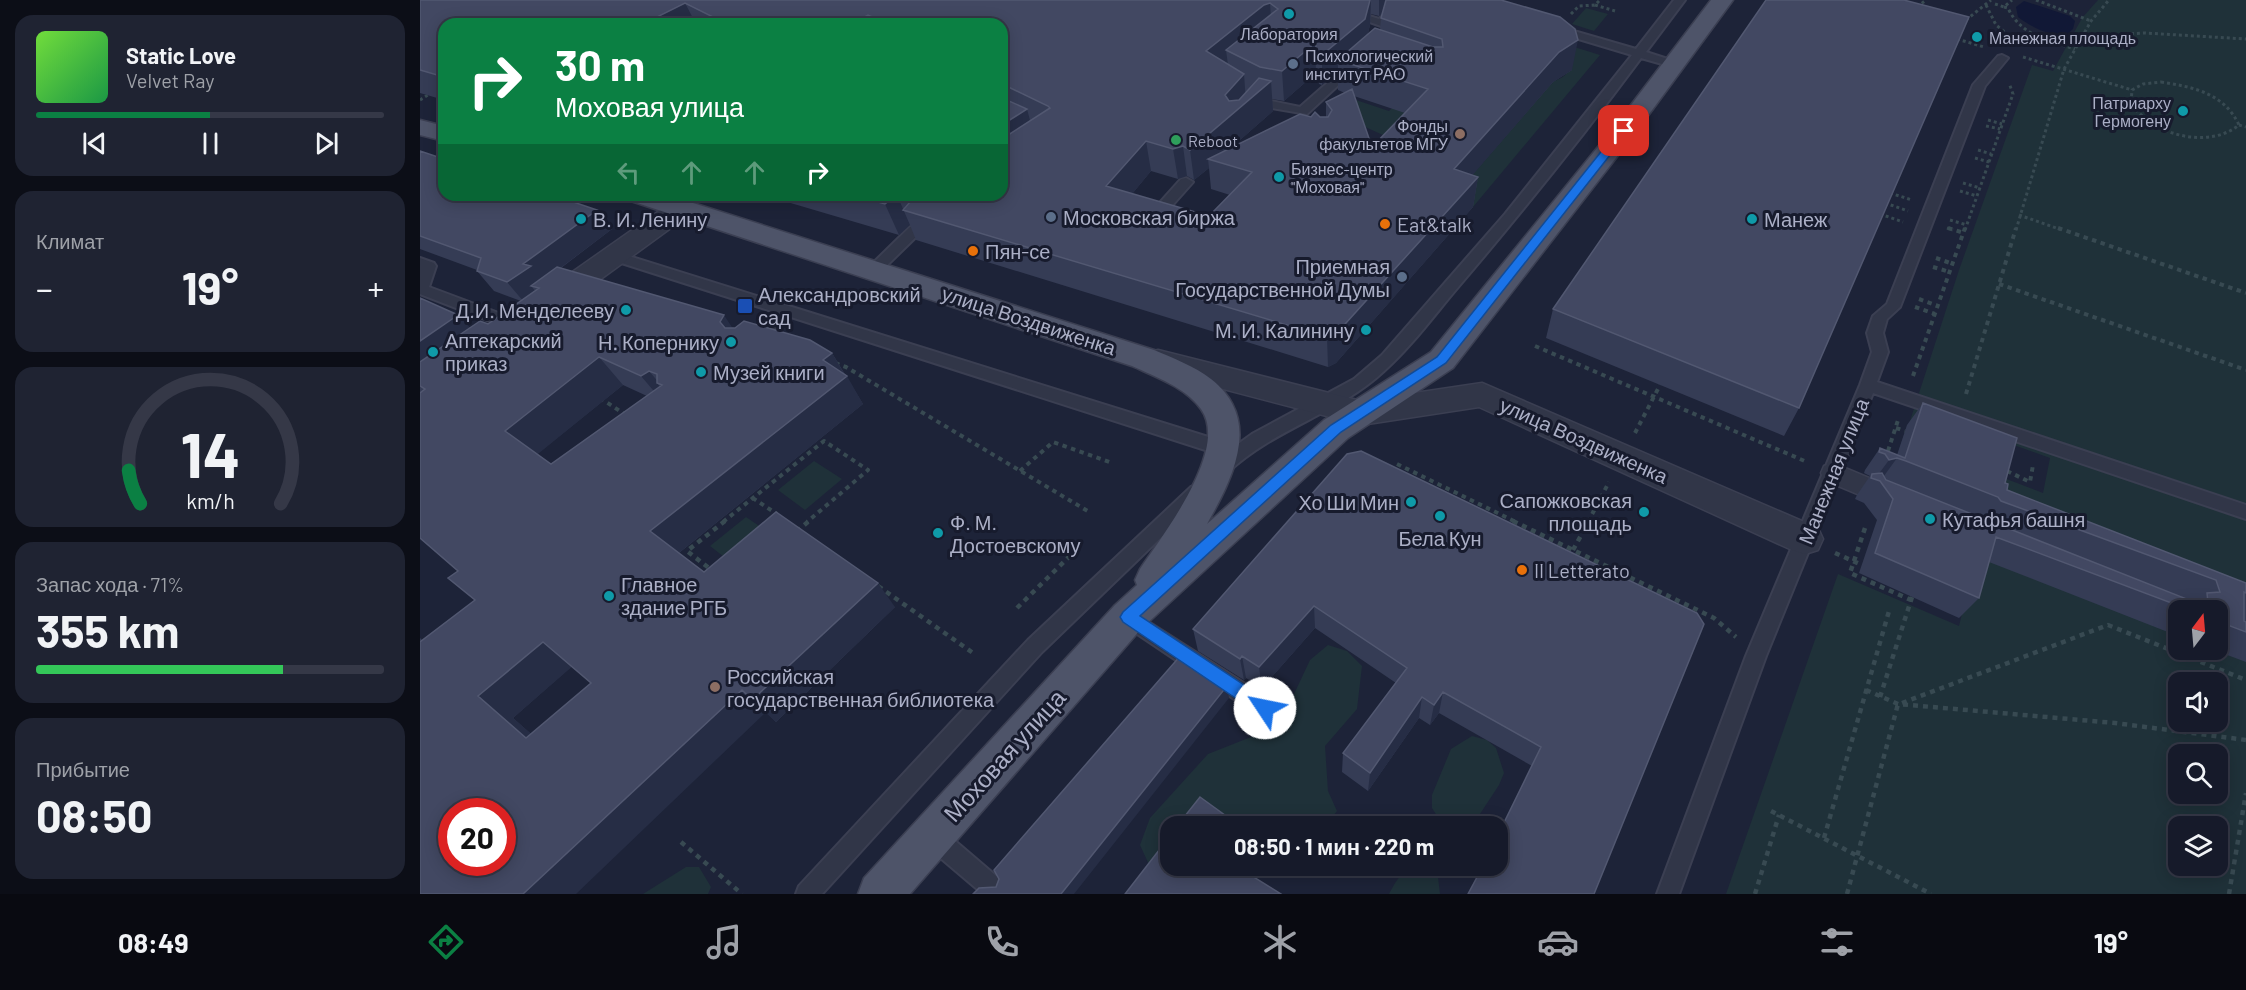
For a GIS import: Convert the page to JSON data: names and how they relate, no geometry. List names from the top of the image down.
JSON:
{
  "streets": {
    "main road": ["улица Воздвиженка", "Моховая улица"],
    "lane": ["Манежная улица"]
  },
  "crossings": [
    ["улица Воздвиженка", "Манежная улица"],
    ["улица Воздвиженка", "Моховая улица"]
  ],
  "places": {
    "other": [
      "Лаборатория",
      "Манежная площадь",
      "Психологический институт РАО",
      "Патриарху Гермогену",
      "Фонды факультетов МГУ",
      "Reboot",
      "Бизнес-центр \"Моховая\"",
      "Московская биржа",
      "В. И. Ленину",
      "Манеж",
      "Eat&talk",
      "Пян-се",
      "Приемная Государственной Думы",
      "Д.И. Менделееву",
      "М. И. Калинину",
      "Н. Копернику",
      "Аптекарский приказ",
      "Музей книги",
      "Хо Ши Мин",
      "Сапожковская площадь",
      "Бела Кун",
      "Кутафья башня",
      "Ф. М. Достоевскому",
      "Il Letterato",
      "Главное здание РГБ",
      "Российская государственная библиотека"
    ],
    "transit": ["Александровский сад"]
  },
  "north": "top",
  "page": {
    "turn": ["30 m", "Моховая улица"],
    "song": ["Static Love", "Velvet Ray"],
    "tile": [
      "Климат",
      ["Запас хода · 71%", "355 km"],
      ["Прибытие", "08:50"]
    ],
    "heat": ["−", "19°", "+"],
    "limit": "20",
    "trip": "08:50 · 1 мин · 220 m",
    "tabs": ["08:49", "19°"],
    "gauge": ["14", "km/h"]
  }
}
